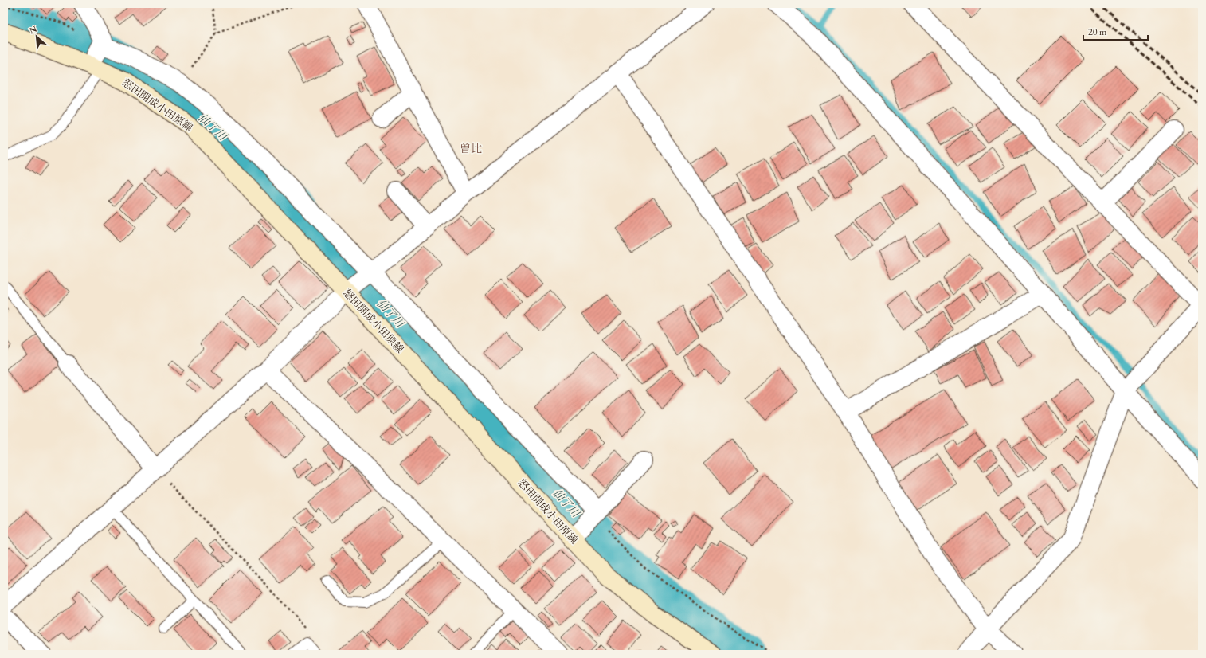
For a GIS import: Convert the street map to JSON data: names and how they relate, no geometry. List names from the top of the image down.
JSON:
{
  "streets": {
    "main road": ["怒田開成小田原線"]
  },
  "districts": ["曽比"],
  "water": ["仙了川"],
  "scale_bar": "20 m",
  "north": "top left"
}
